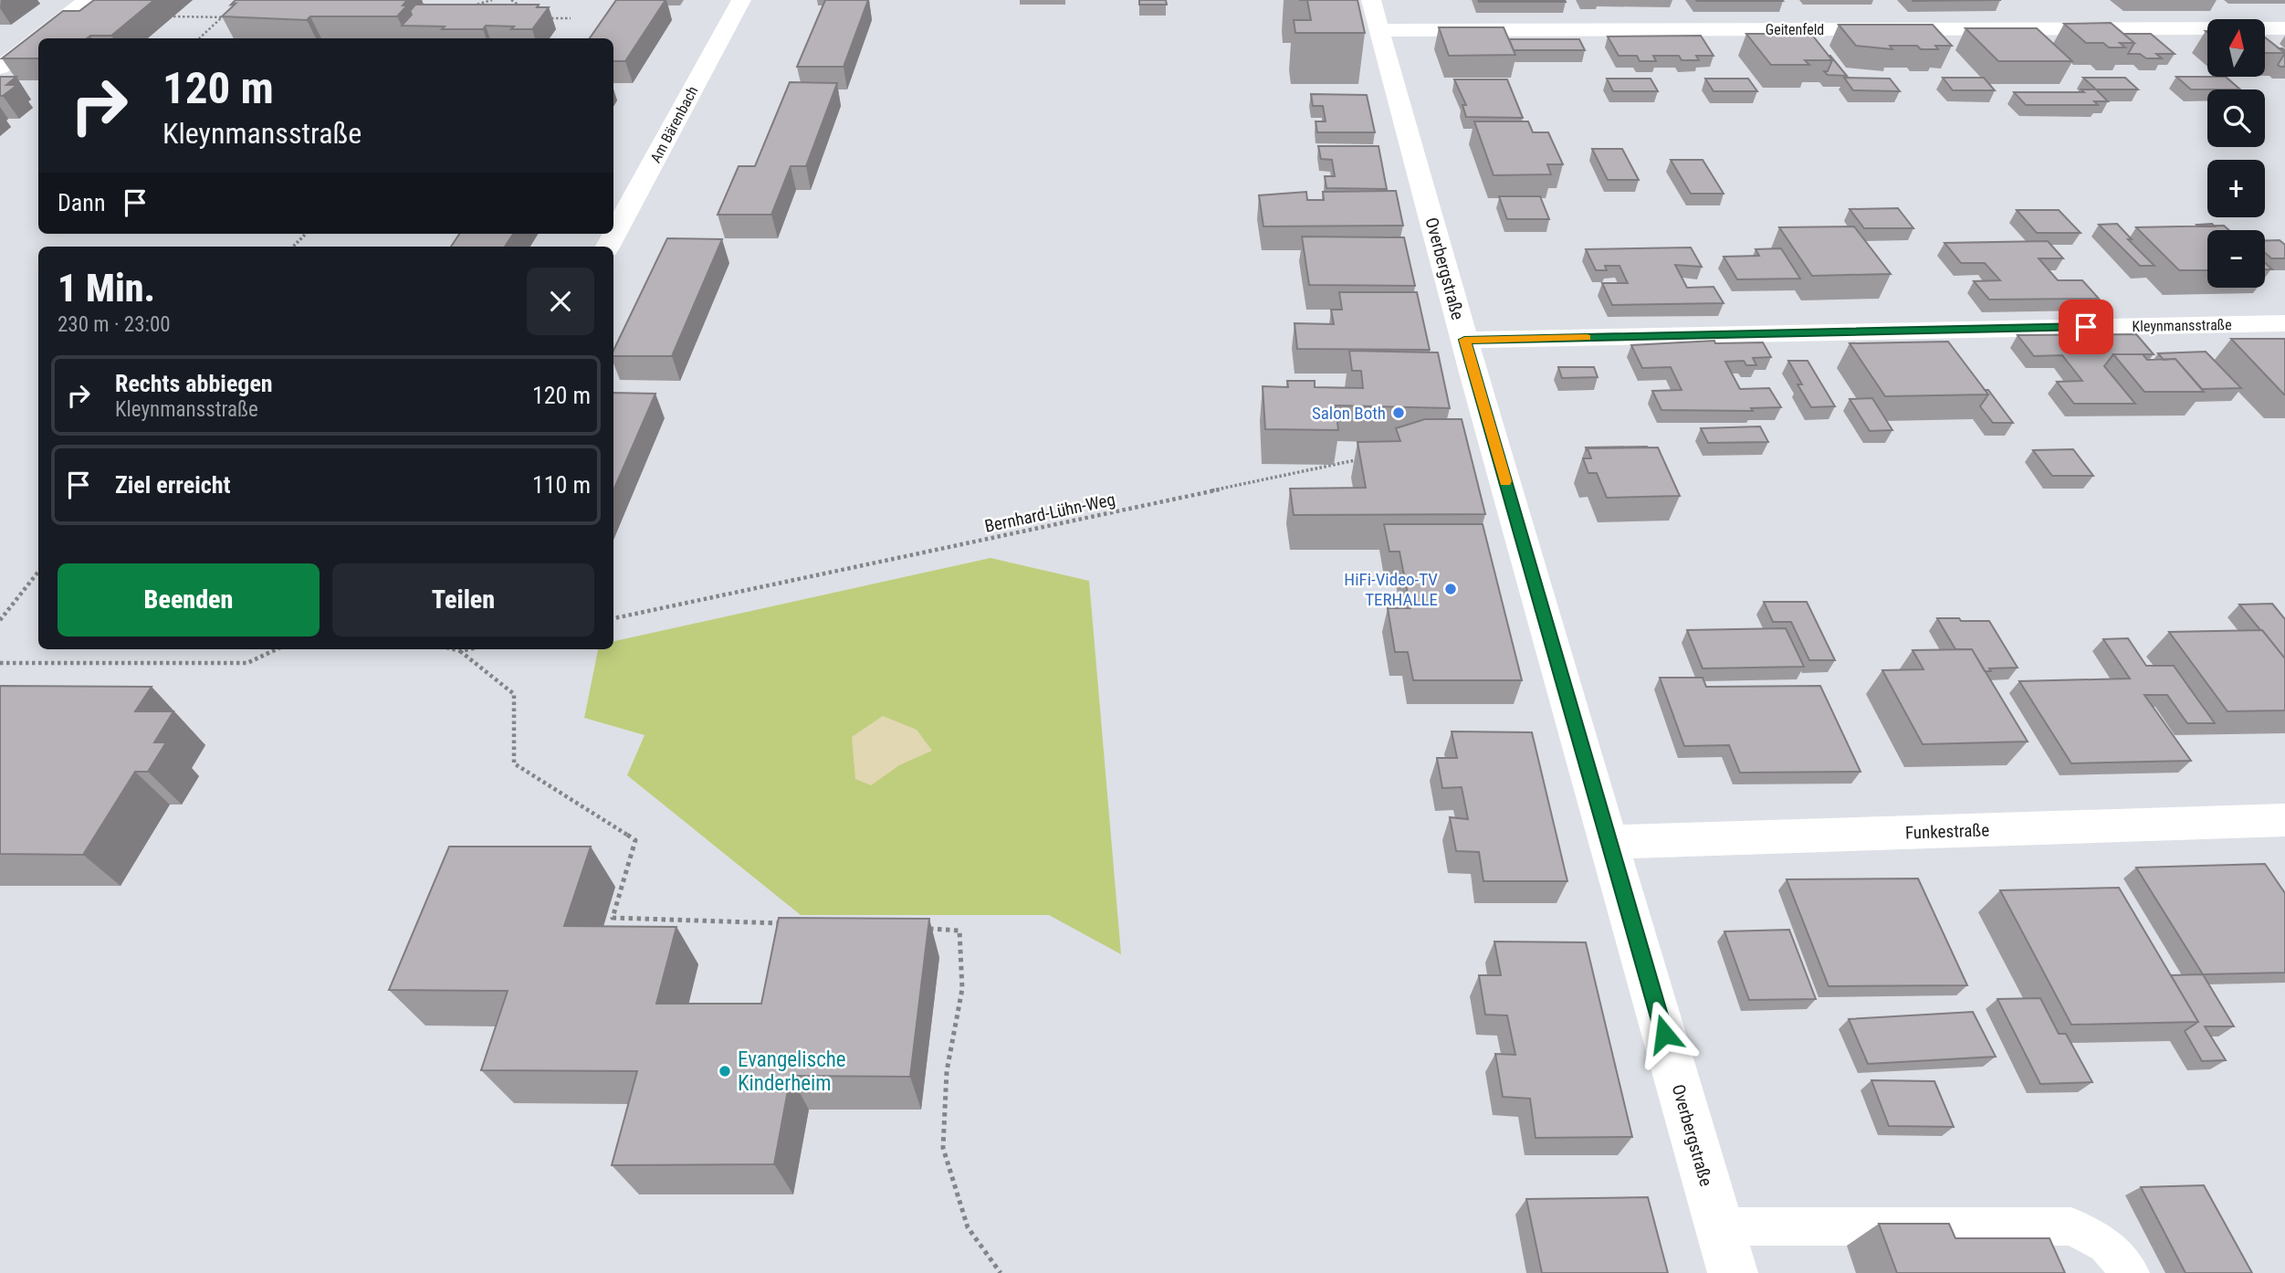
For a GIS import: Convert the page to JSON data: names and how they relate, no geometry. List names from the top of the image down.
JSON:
{
  "streets": {
    "street": [
      "Geitenfeld",
      "Am Bärenbach",
      "Overbergstraße",
      "Kleynmansstraße",
      "Funkestraße"
    ],
    "path": ["Bernhard-Lühn-Weg"]
  },
  "crossings": [
    ["Geitenfeld", "Overbergstraße"],
    ["Overbergstraße", "Kleynmansstraße"],
    ["Overbergstraße", "Funkestraße"]
  ],
  "places": ["Salon Both", "HiFi-Video-TV TERHALLE", "Evangelische Kinderheim"],
  "north": "top",
  "page": {
    "map_buttons": ["+", "−"],
    "turn": ["120 m", "Kleynmansstraße"],
    "then": "Dann",
    "heading": ["1 Min.", "230 m · 23:00"],
    "list": [
      {
        "name": "Rechts abbiegen",
        "note": "Kleynmansstraße",
        "value": "120 m"
      },
      {
        "name": "Ziel erreicht",
        "value": "110 m"
      }
    ],
    "buttons": ["Beenden", "Teilen"]
  }
}
